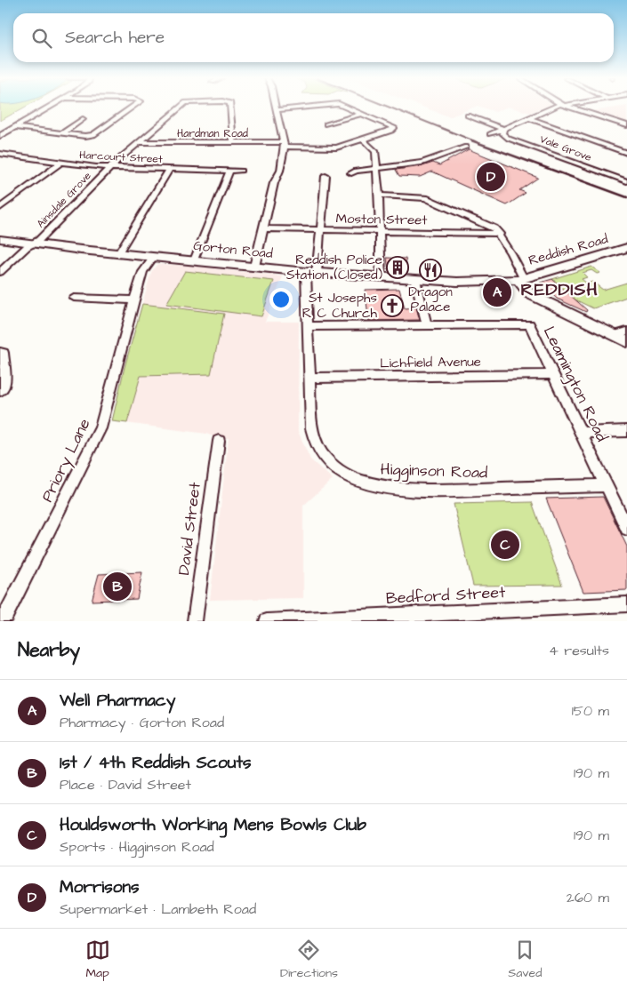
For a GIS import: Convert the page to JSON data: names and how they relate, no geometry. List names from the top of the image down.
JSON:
{
  "streets": {
    "main road": ["Gorton Road", "Reddish Road"],
    "street": [
      "Hardman Road",
      "Vale Grove",
      "Harcourt Street",
      "Ainsdale Grove",
      "Moston Street",
      "Lichfield Avenue",
      "Leamington Road",
      "Priory Lane",
      "Higginson Road",
      "David Street",
      "Bedford Street"
    ]
  },
  "crossings": [
    ["Hardman Road", "Ainsdale Grove"],
    ["Harcourt Street", "Ainsdale Grove"],
    ["Ainsdale Grove", "Gorton Road"],
    ["Moston Street", "Higginson Road"],
    ["Gorton Road", "Reddish Road"],
    ["Gorton Road", "Priory Lane"],
    ["Gorton Road", "Higginson Road"],
    ["Lichfield Avenue", "Leamington Road"],
    ["Lichfield Avenue", "Higginson Road"],
    ["Leamington Road", "Higginson Road"]
  ],
  "districts": ["REDDISH"],
  "places": {
    "building": ["Reddish Police Station (Closed)"],
    "restaurant": ["Dragon Palace"],
    "church": ["St Josephs R C Church"]
  },
  "page": {
    "search": "Search here",
    "pins": [
      "D",
      "A",
      "C",
      "B"
    ],
    "heading": ["Nearby", "4 results"],
    "list": [
      {
        "mark": "A",
        "name": "Well Pharmacy",
        "note": "Pharmacy · Gorton Road",
        "value": "150 m"
      },
      {
        "mark": "B",
        "name": "1st / 4th Reddish Scouts",
        "note": "Place · David Street",
        "value": "190 m"
      },
      {
        "mark": "C",
        "name": "Houldsworth Working Mens Bowls Club",
        "note": "Sports · Higginson Road",
        "value": "190 m"
      },
      {
        "mark": "D",
        "name": "Morrisons",
        "note": "Supermarket · Lambeth Road",
        "value": "260 m"
      }
    ],
    "nav": ["Map", "Directions", "Saved"]
  }
}
